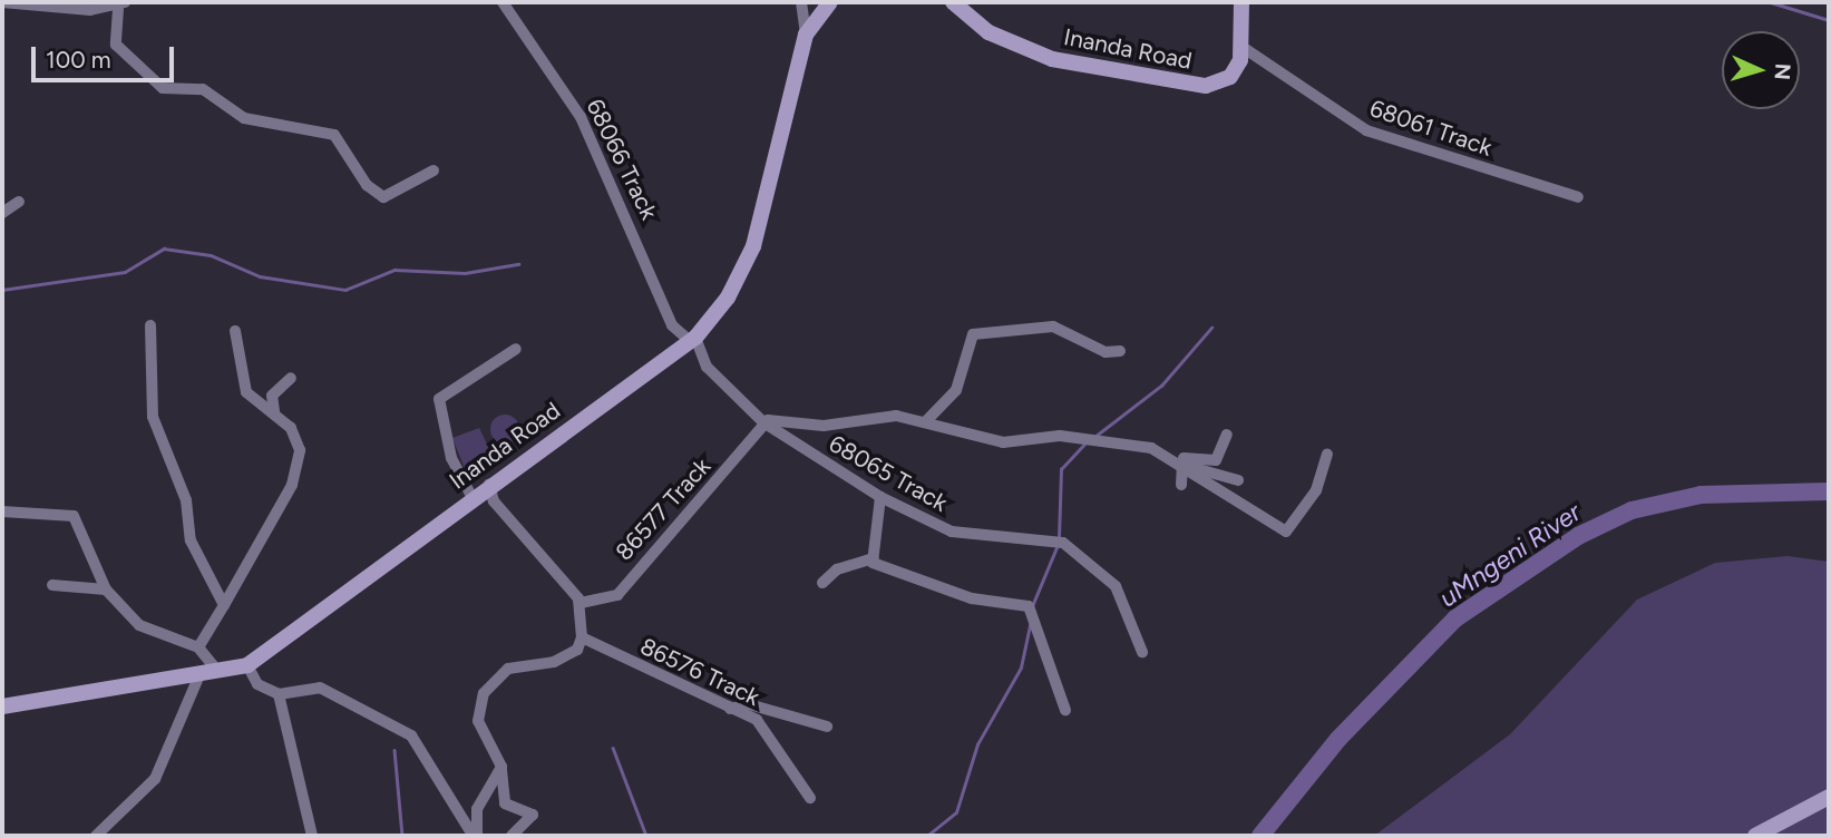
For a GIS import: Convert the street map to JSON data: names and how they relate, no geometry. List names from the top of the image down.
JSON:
{
  "streets": {
    "street": [
      "Inanda Road",
      "68061 Track",
      "68066 Track",
      "68065 Track",
      "86577 Track",
      "86576 Track"
    ]
  },
  "crossings": [
    ["Inanda Road", "68061 Track"],
    ["Inanda Road", "68066 Track"],
    ["Inanda Road", "68065 Track"],
    ["68066 Track", "68065 Track"],
    ["68065 Track", "86577 Track"]
  ],
  "water": ["uMngeni River"],
  "scale_bar": "100 m",
  "north": "right"
}
